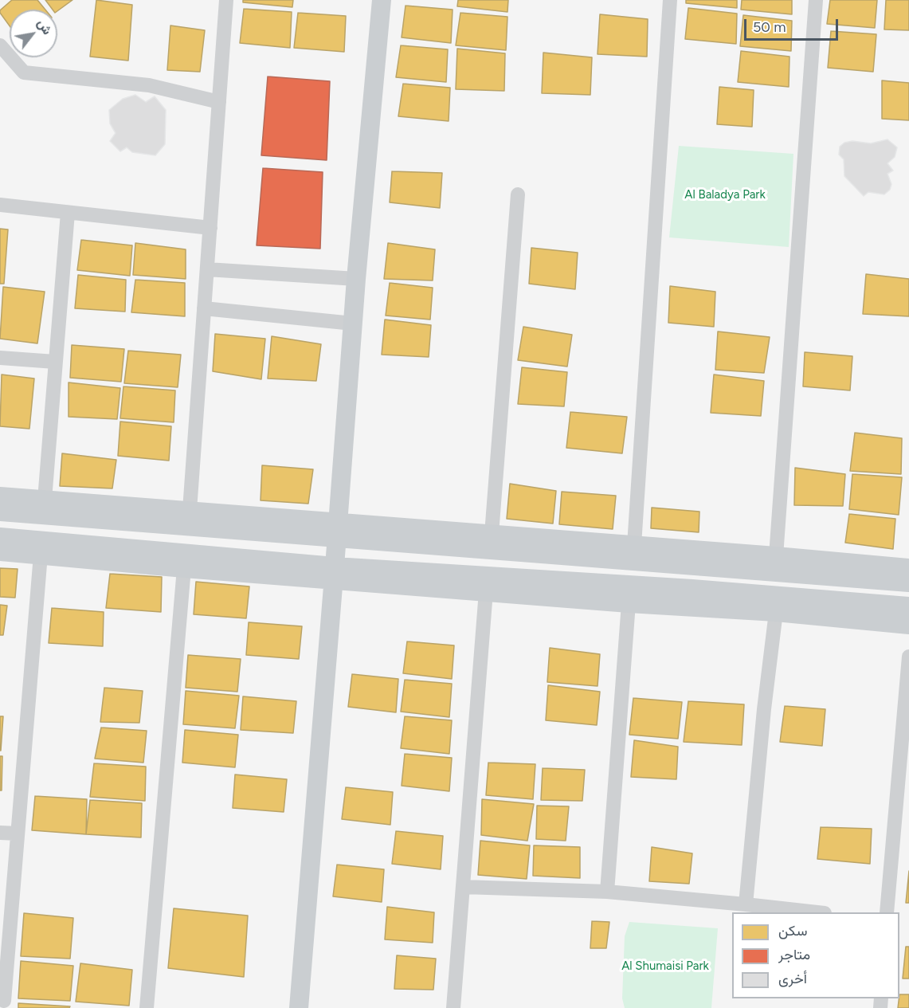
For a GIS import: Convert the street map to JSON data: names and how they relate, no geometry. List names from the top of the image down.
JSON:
{
  "parks": ["Al Baladya Park", "Al Shumaisi Park"],
  "legend": ["سكن", "متاجر", "أخرى"],
  "scale_bar": "50 m",
  "north": "top right"
}
